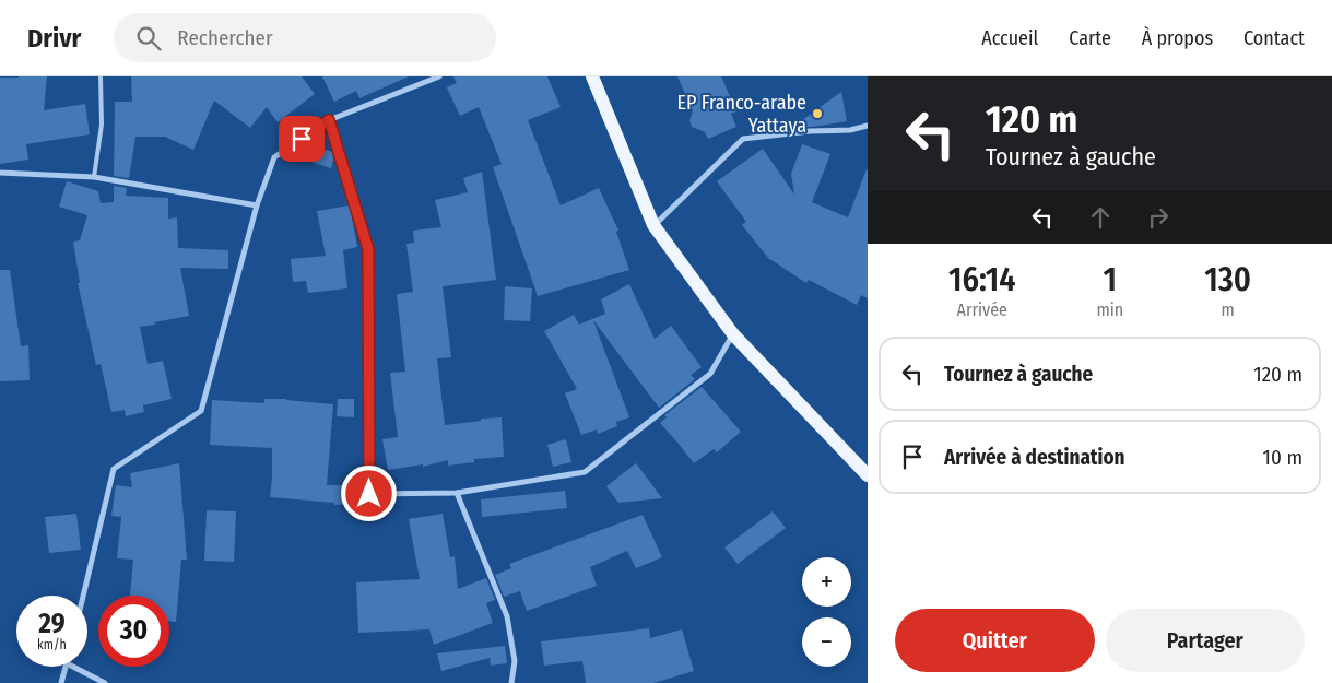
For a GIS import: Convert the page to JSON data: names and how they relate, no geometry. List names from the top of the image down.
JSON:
{
  "places": ["EP Franco-arabe Yattaya"],
  "page": {
    "header": "Drivr",
    "search": "Rechercher",
    "nav": [
      "Accueil",
      "Carte",
      "À propos",
      "Contact"
    ],
    "turn": ["120 m", "Tournez à gauche"],
    "eta": [
      "16:14",
      "Arrivée",
      "1",
      "min",
      "130",
      "m"
    ],
    "list": [
      {
        "name": "Tournez à gauche",
        "value": "120 m"
      },
      {
        "name": "Arrivée à destination",
        "value": "10 m"
      }
    ],
    "map_buttons": ["+", "−"],
    "speed": "29 km/h",
    "limit": "30",
    "buttons": ["Quitter", "Partager"]
  }
}
